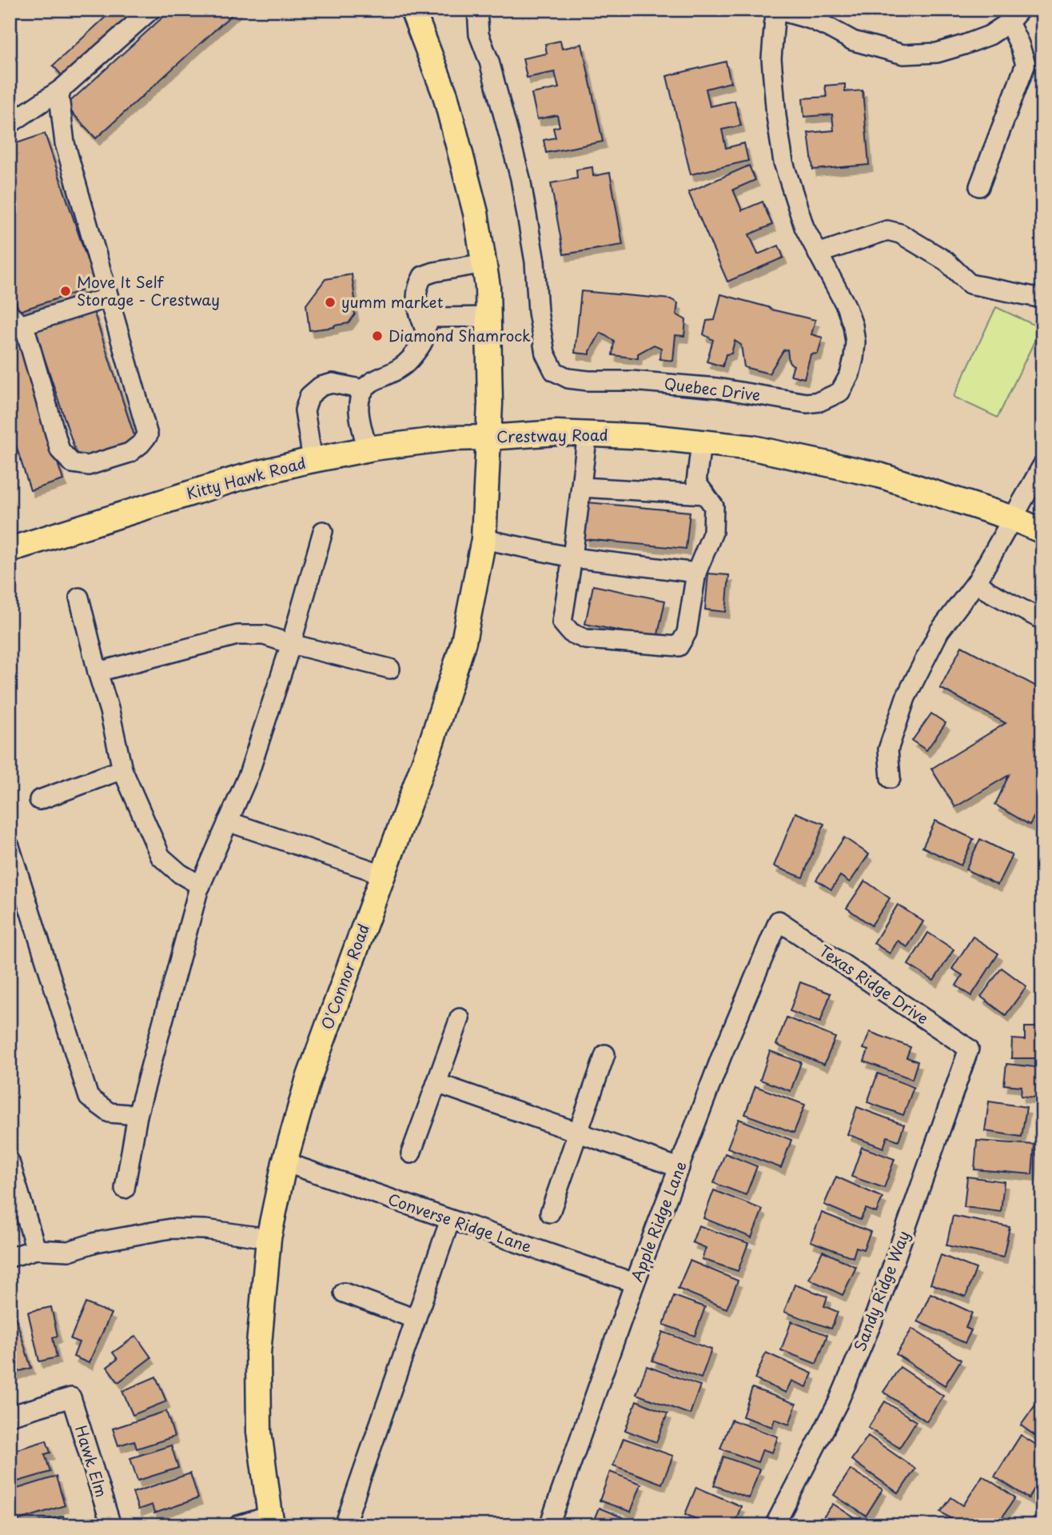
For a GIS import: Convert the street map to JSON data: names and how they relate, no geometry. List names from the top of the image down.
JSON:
{
  "streets": {
    "main road": ["Crestway Road", "Kitty Hawk Road", "O'Connor Road"],
    "street": [
      "Quebec Drive",
      "Texas Ridge Drive",
      "Apple Ridge Lane",
      "Converse Ridge Lane",
      "Sandy Ridge Way",
      "Hawk Elm"
    ]
  },
  "crossings": [
    ["Crestway Road", "Kitty Hawk Road"],
    ["Crestway Road", "O'Connor Road"],
    ["Kitty Hawk Road", "O'Connor Road"],
    ["O'Connor Road", "Converse Ridge Lane"],
    ["Texas Ridge Drive", "Apple Ridge Lane"],
    ["Texas Ridge Drive", "Sandy Ridge Way"],
    ["Apple Ridge Lane", "Converse Ridge Lane"]
  ],
  "places": ["Move It Self Storage - Crestway", "yumm market", "Diamond Shamrock"]
}
